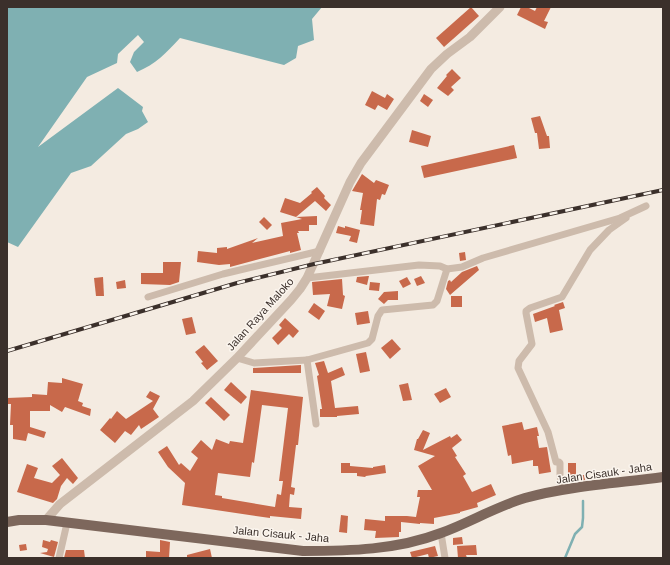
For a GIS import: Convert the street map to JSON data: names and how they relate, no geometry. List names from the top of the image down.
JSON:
{
  "streets": {
    "main road": ["Jalan Cisauk - Jaha"],
    "street": ["Jalan Raya Maloko"]
  },
  "crossings": [
    ["Jalan Raya Maloko", "Jalan Cisauk - Jaha"]
  ]
}
